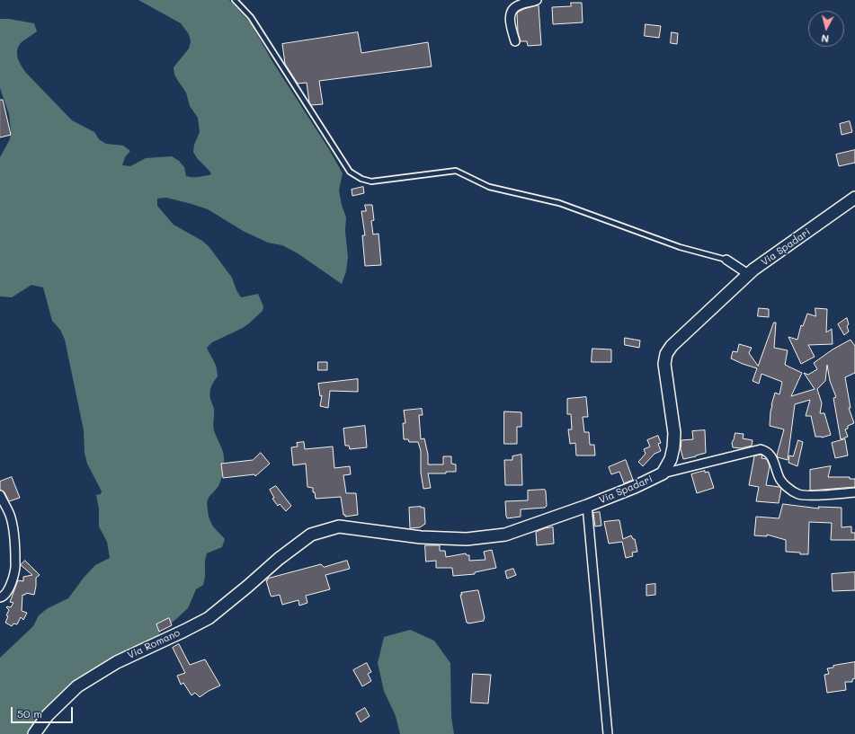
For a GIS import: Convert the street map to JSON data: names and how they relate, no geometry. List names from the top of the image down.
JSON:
{
  "streets": {
    "street": ["Via Spadari", "Via Romano"]
  },
  "crossings": [
    ["Via Spadari", "Via Romano"]
  ],
  "scale_bar": "50 m",
  "north": "bottom"
}
